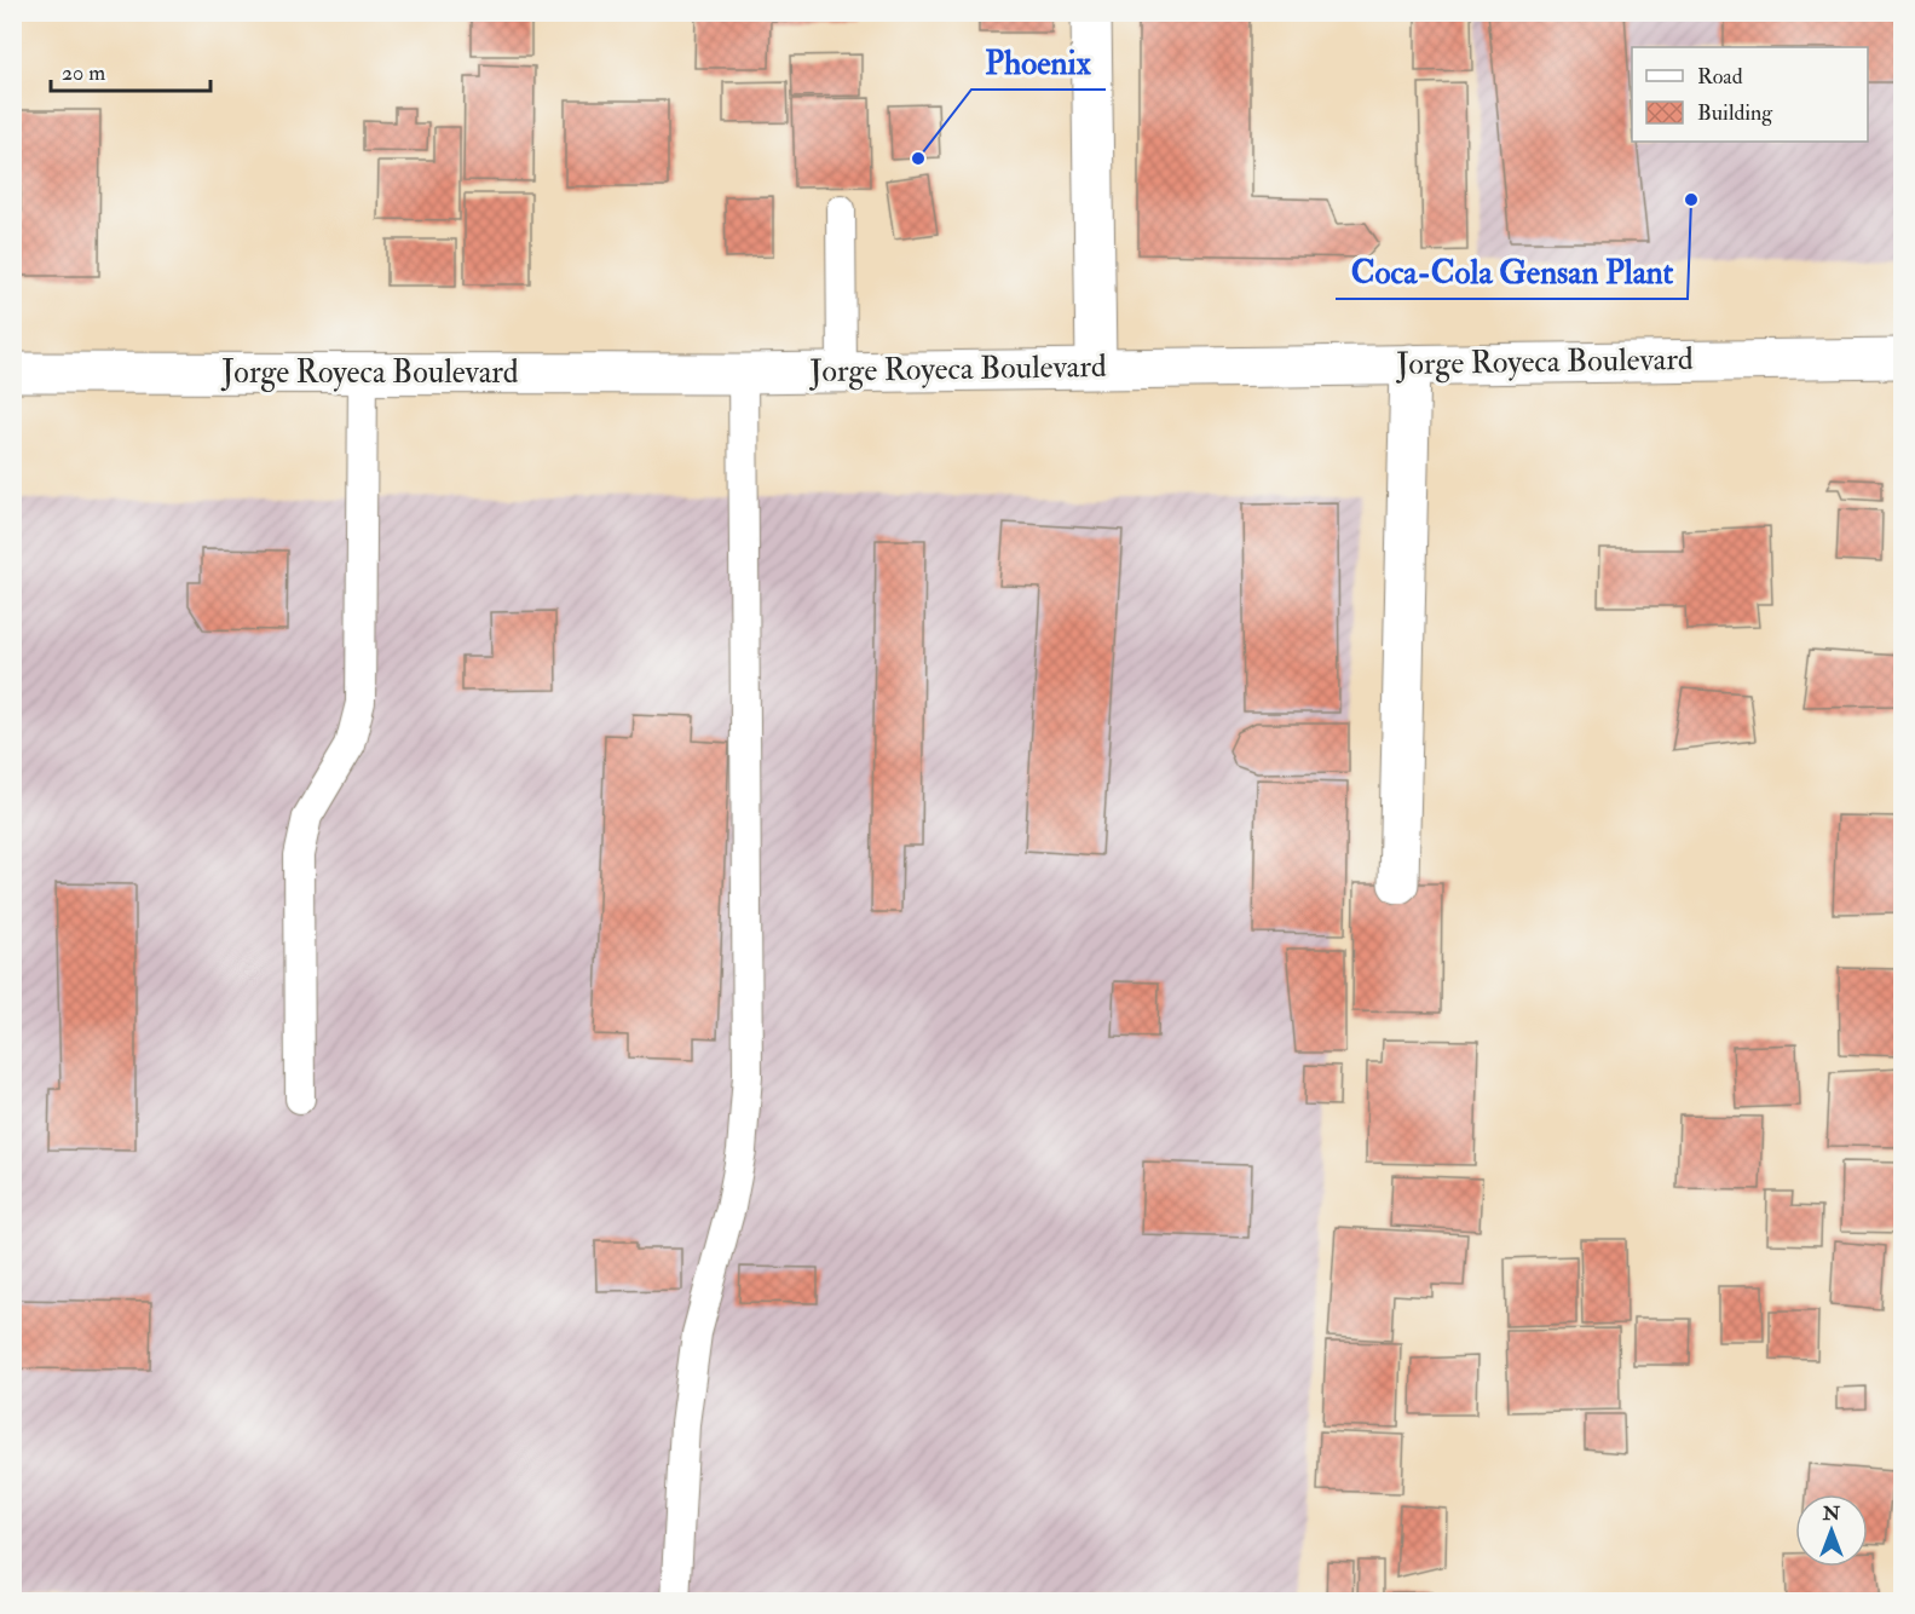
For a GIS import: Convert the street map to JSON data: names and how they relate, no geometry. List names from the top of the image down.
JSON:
{
  "streets": {
    "street": ["Jorge Royeca Boulevard"]
  },
  "places": ["Phoenix", "Coca-Cola Gensan Plant"],
  "legend": ["Road", "Building"],
  "scale_bar": "20 m",
  "north": "top"
}
